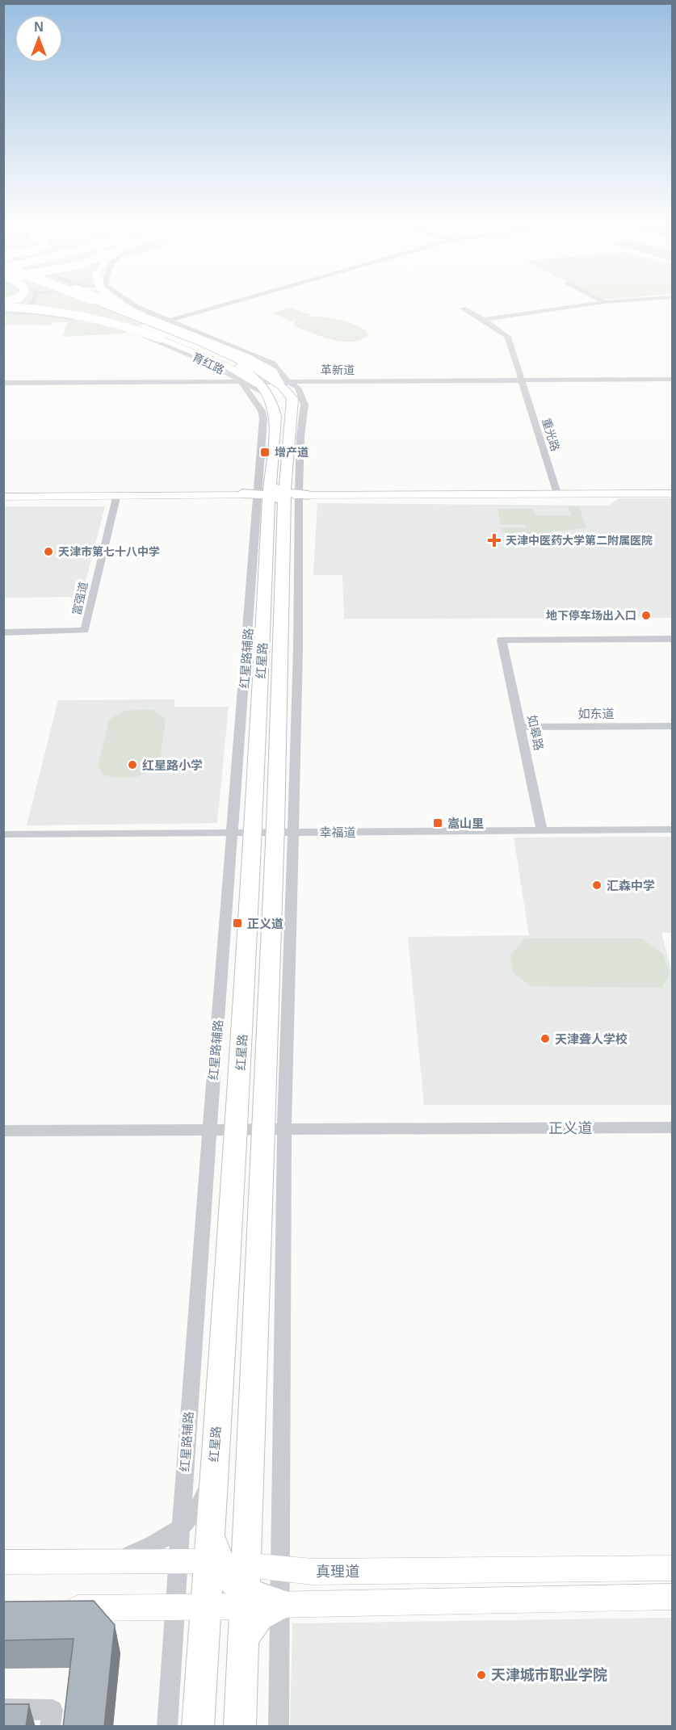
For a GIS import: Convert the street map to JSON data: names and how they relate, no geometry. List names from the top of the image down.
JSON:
{
  "streets": {
    "highway": ["育红路", "红星路"],
    "main road": ["真理道"],
    "street": [
      "革新道",
      "重光路",
      "富强道",
      "红星路辅路",
      "如东道",
      "如皋路",
      "幸福道",
      "正义道"
    ]
  },
  "crossings": [
    ["育红路", "革新道"],
    ["育红路", "红星路"],
    ["革新道", "重光路"],
    ["革新道", "红星路"],
    ["红星路辅路", "红星路"],
    ["红星路辅路", "幸福道"],
    ["红星路辅路", "正义道"],
    ["红星路", "幸福道"],
    ["红星路", "正义道"],
    ["如东道", "如皋路"],
    ["如皋路", "幸福道"]
  ],
  "places": {
    "transit": ["增产道", "嵩山里", "正义道"],
    "health": ["天津中医药大学第二附属医院"],
    "other": [
      "天津市第七十八中学",
      "地下停车场出入口",
      "红星路小学",
      "汇森中学",
      "天津聋人学校",
      "天津城市职业学院"
    ]
  },
  "north": "top"
}
